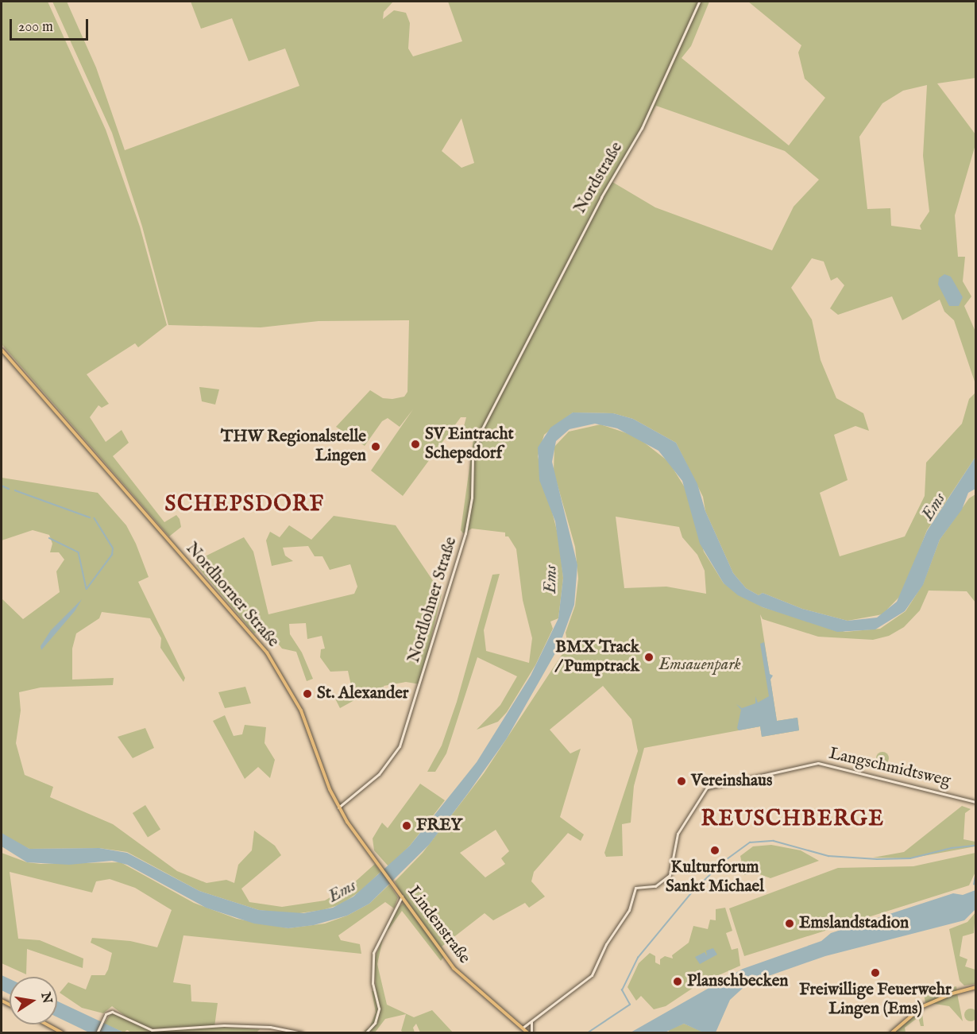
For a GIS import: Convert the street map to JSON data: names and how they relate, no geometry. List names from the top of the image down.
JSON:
{
  "streets": {
    "main road": ["Nordhorner Straße", "Lindenstraße"],
    "street": ["Nordstraße", "Nordlohner Straße", "Langschmidtsweg"]
  },
  "crossings": [
    ["Nordstraße", "Nordlohner Straße"],
    ["Nordhorner Straße", "Nordlohner Straße"],
    ["Nordhorner Straße", "Lindenstraße"]
  ],
  "districts": ["SCHEPSDORF", "REUSCHBERGE"],
  "water": ["Ems"],
  "parks": ["Emsauenpark"],
  "places": [
    "SV Eintracht Schepsdorf",
    "THW Regionalstelle Lingen",
    "BMX Track / Pumptrack",
    "St. Alexander",
    "Vereinshaus",
    "FREY",
    "Kulturforum Sankt Michael",
    "Emslandstadion",
    "Freiwillige Feuerwehr Lingen (Ems)",
    "Planschbecken"
  ],
  "scale_bar": "200 m",
  "north": "right"
}
